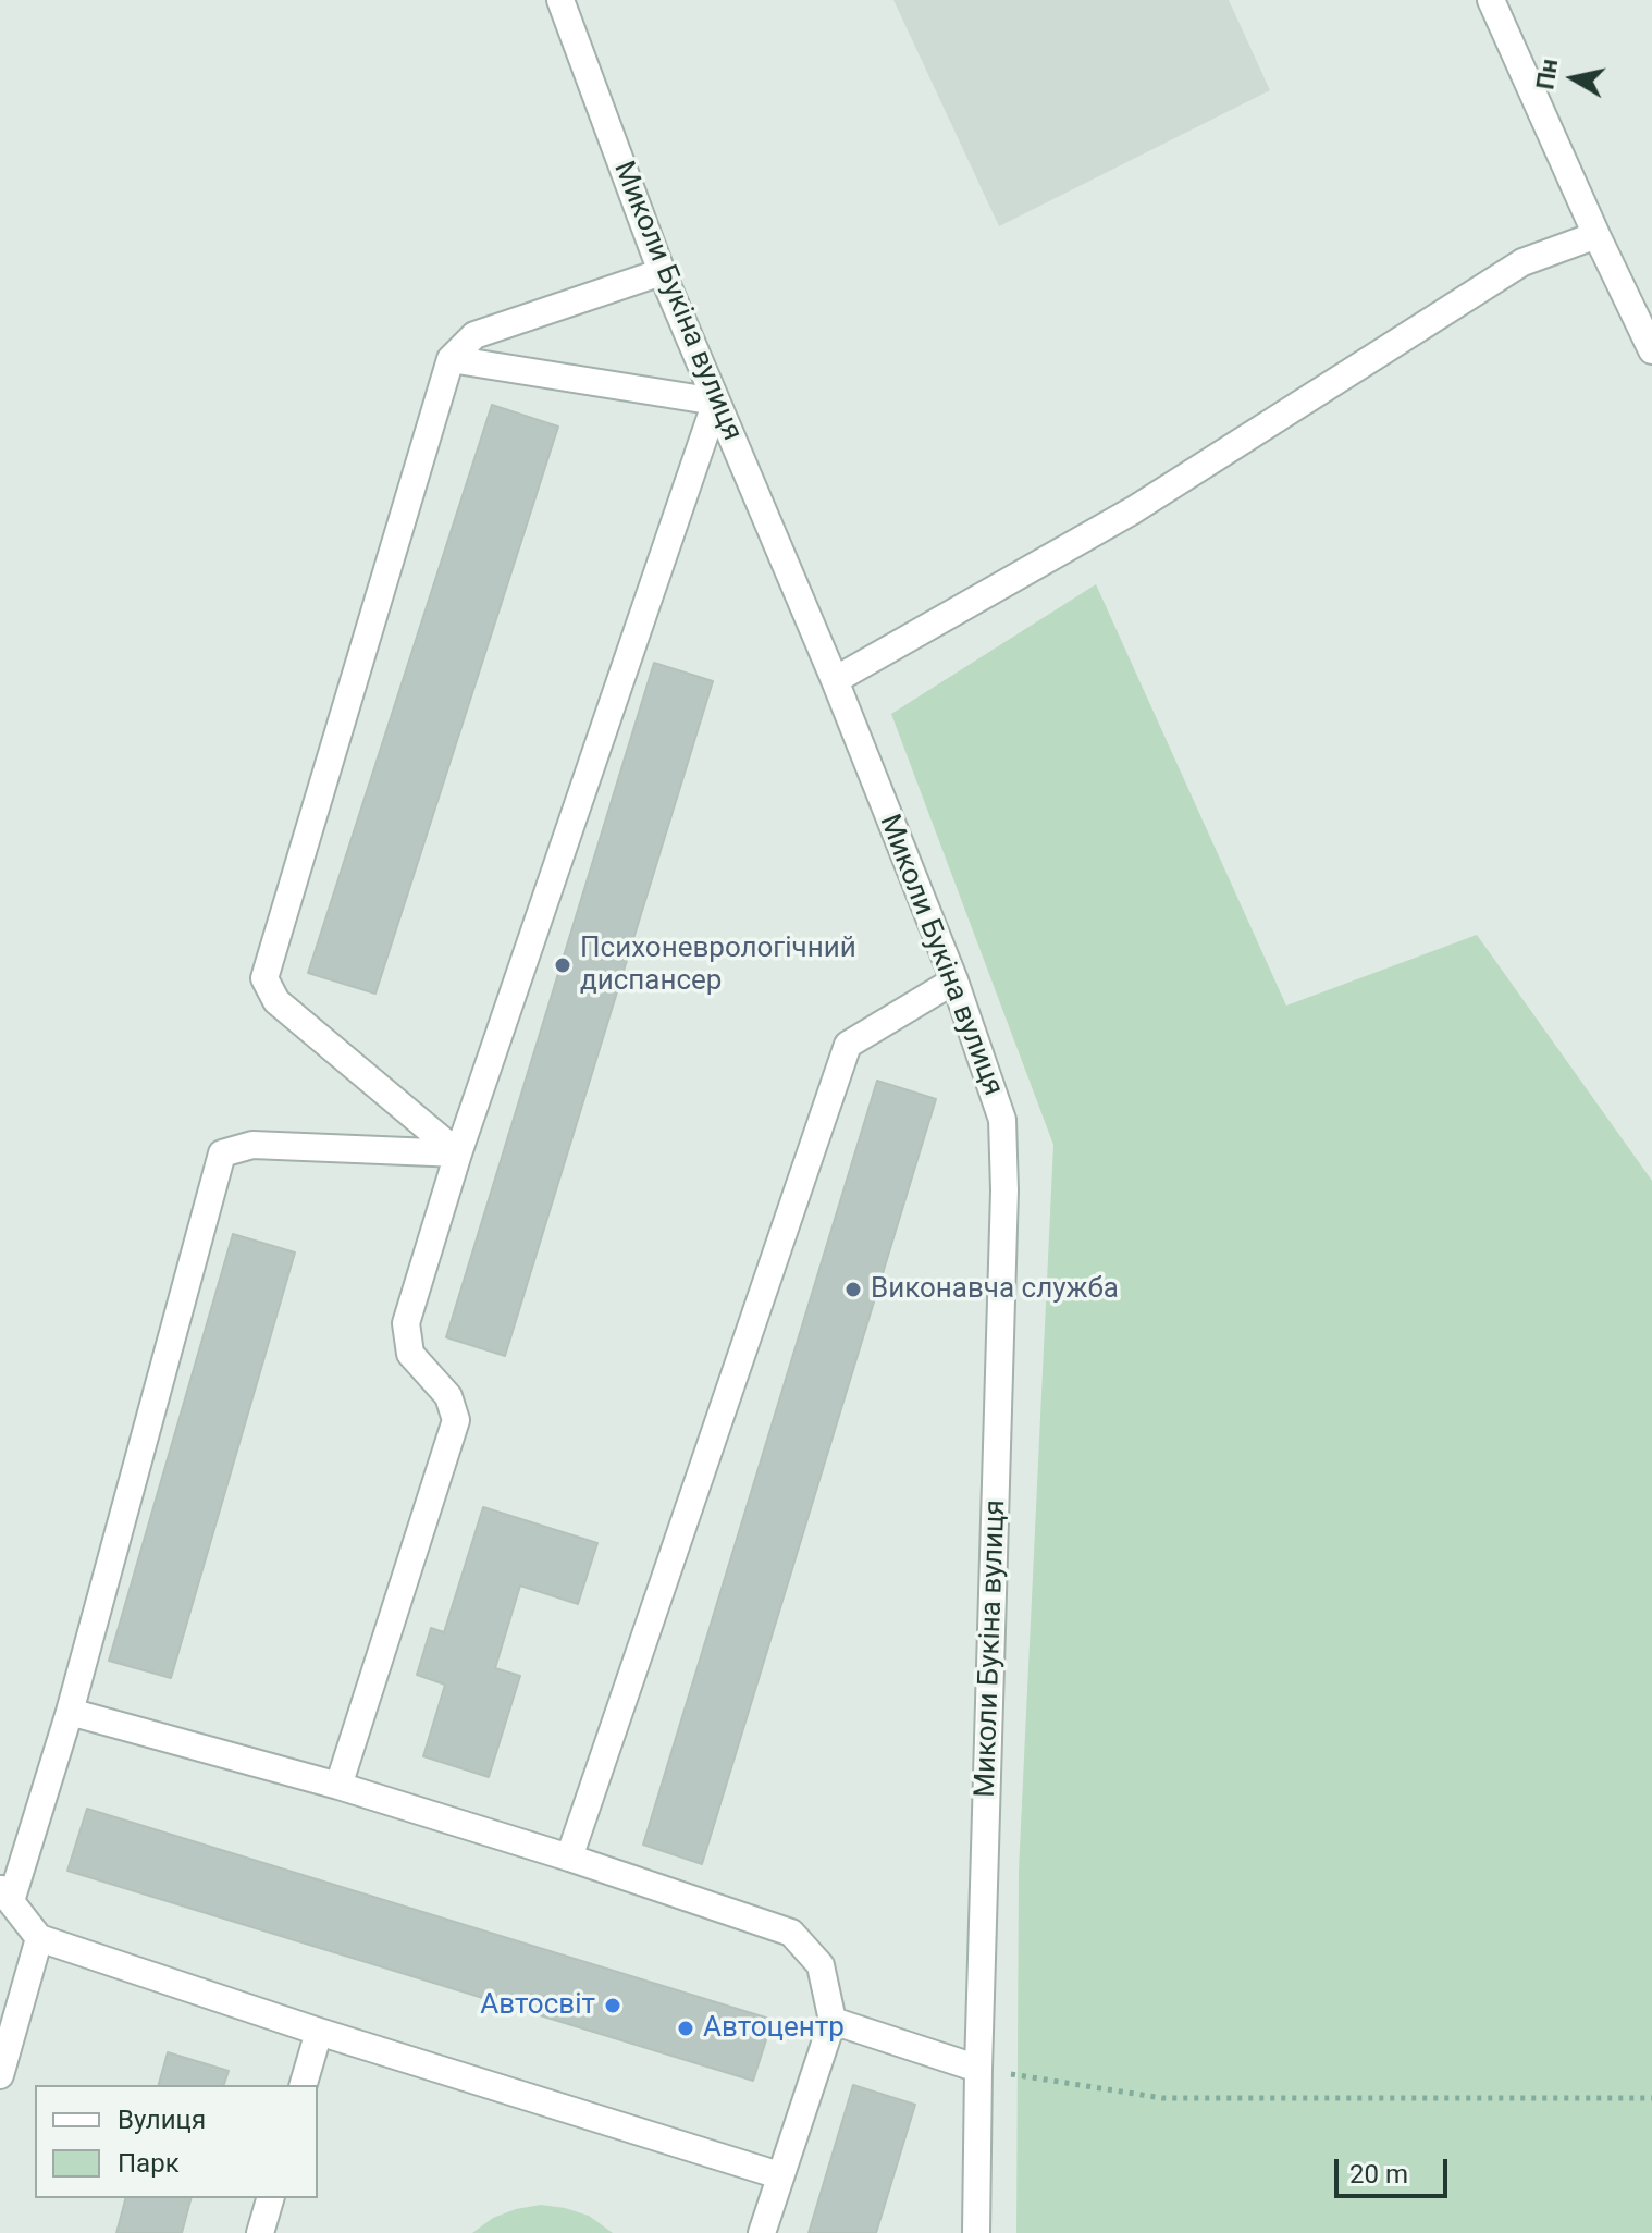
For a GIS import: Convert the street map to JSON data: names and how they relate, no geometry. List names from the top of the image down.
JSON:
{
  "streets": {
    "street": ["Миколи Букіна вулиця"]
  },
  "places": [
    "Психоневрологічний диспансер",
    "Виконавча служба",
    "Автосвiт",
    "Автоцентр"
  ],
  "legend": ["Вулиця", "Парк"],
  "scale_bar": "20 m",
  "north": "left"
}
